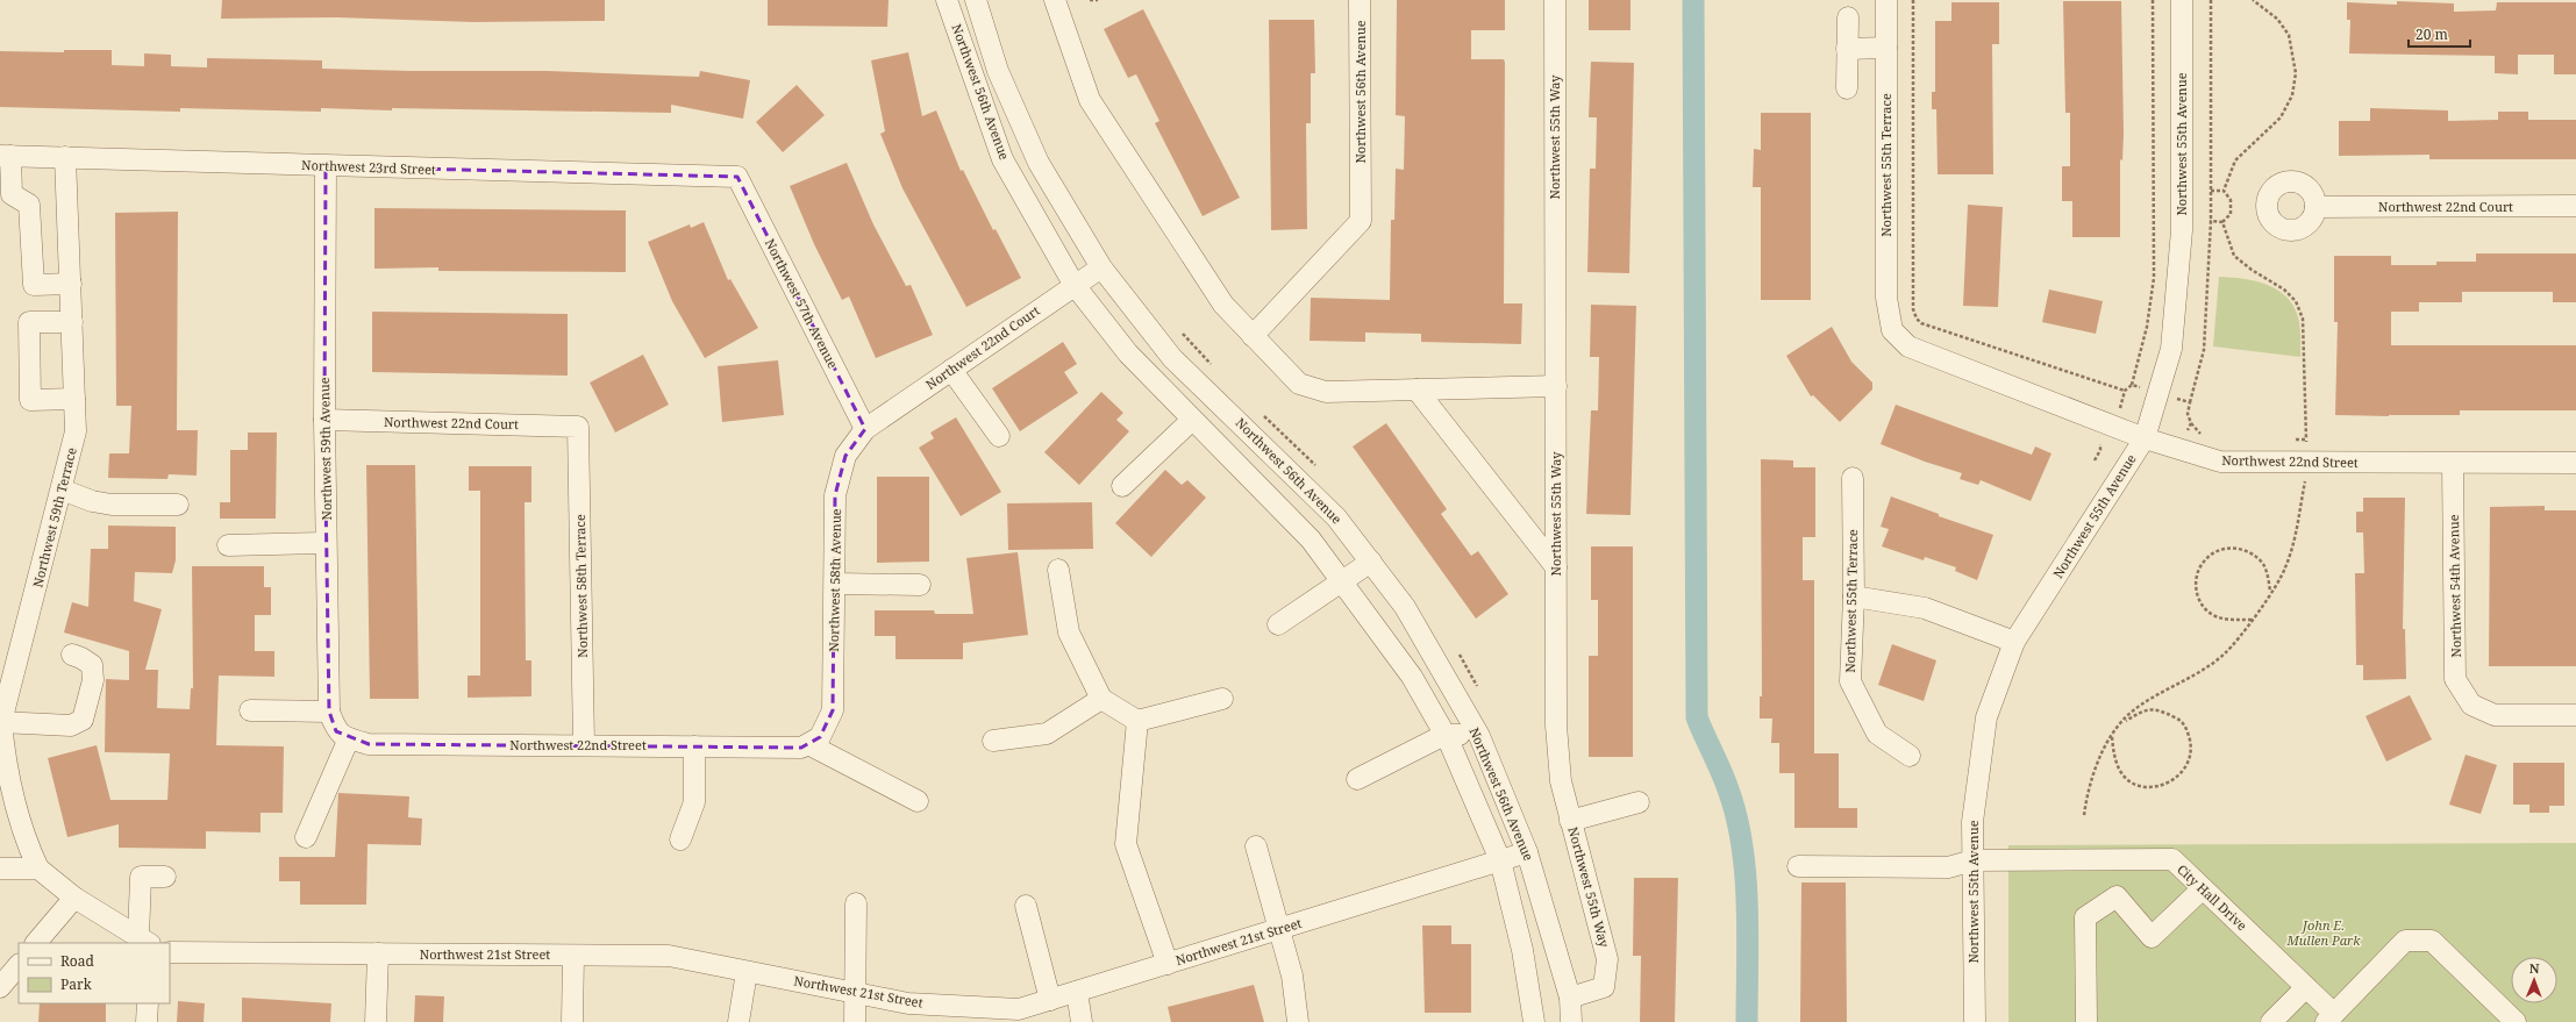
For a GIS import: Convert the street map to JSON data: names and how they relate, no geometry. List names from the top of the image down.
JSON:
{
  "streets": {
    "street": [
      "Northwest 56th Avenue",
      "Northwest 55th Way",
      "Northwest 55th Avenue",
      "Northwest 55th Terrace",
      "Northwest 23rd Street",
      "Northwest 22nd Court",
      "Northwest 57th Avenue",
      "Northwest 59th Avenue",
      "Northwest 22nd Street",
      "Northwest 59th Terrace",
      "Northwest 58th Avenue",
      "Northwest 58th Terrace",
      "Northwest 54th Avenue",
      "City Hall Drive",
      "Northwest 21st Street"
    ]
  },
  "crossings": [
    ["Northwest 56th Avenue", "Northwest 55th Way"],
    ["Northwest 56th Avenue", "Northwest 22nd Court"],
    ["Northwest 56th Avenue", "Northwest 21st Street"],
    ["Northwest 55th Avenue", "Northwest 22nd Street"],
    ["Northwest 55th Avenue", "City Hall Drive"],
    ["Northwest 55th Terrace", "Northwest 22nd Street"],
    ["Northwest 23rd Street", "Northwest 57th Avenue"],
    ["Northwest 23rd Street", "Northwest 59th Avenue"],
    ["Northwest 23rd Street", "Northwest 59th Terrace"],
    ["Northwest 22nd Court", "Northwest 57th Avenue"],
    ["Northwest 22nd Court", "Northwest 59th Avenue"],
    ["Northwest 22nd Court", "Northwest 58th Avenue"],
    ["Northwest 22nd Court", "Northwest 58th Terrace"],
    ["Northwest 57th Avenue", "Northwest 58th Avenue"],
    ["Northwest 59th Avenue", "Northwest 22nd Street"],
    ["Northwest 22nd Street", "Northwest 58th Avenue"],
    ["Northwest 22nd Street", "Northwest 58th Terrace"],
    ["Northwest 22nd Street", "Northwest 54th Avenue"]
  ],
  "parks": ["John E. Mullen Park"],
  "legend": ["Road", "Park"],
  "scale_bar": "20 m",
  "north": "top"
}
